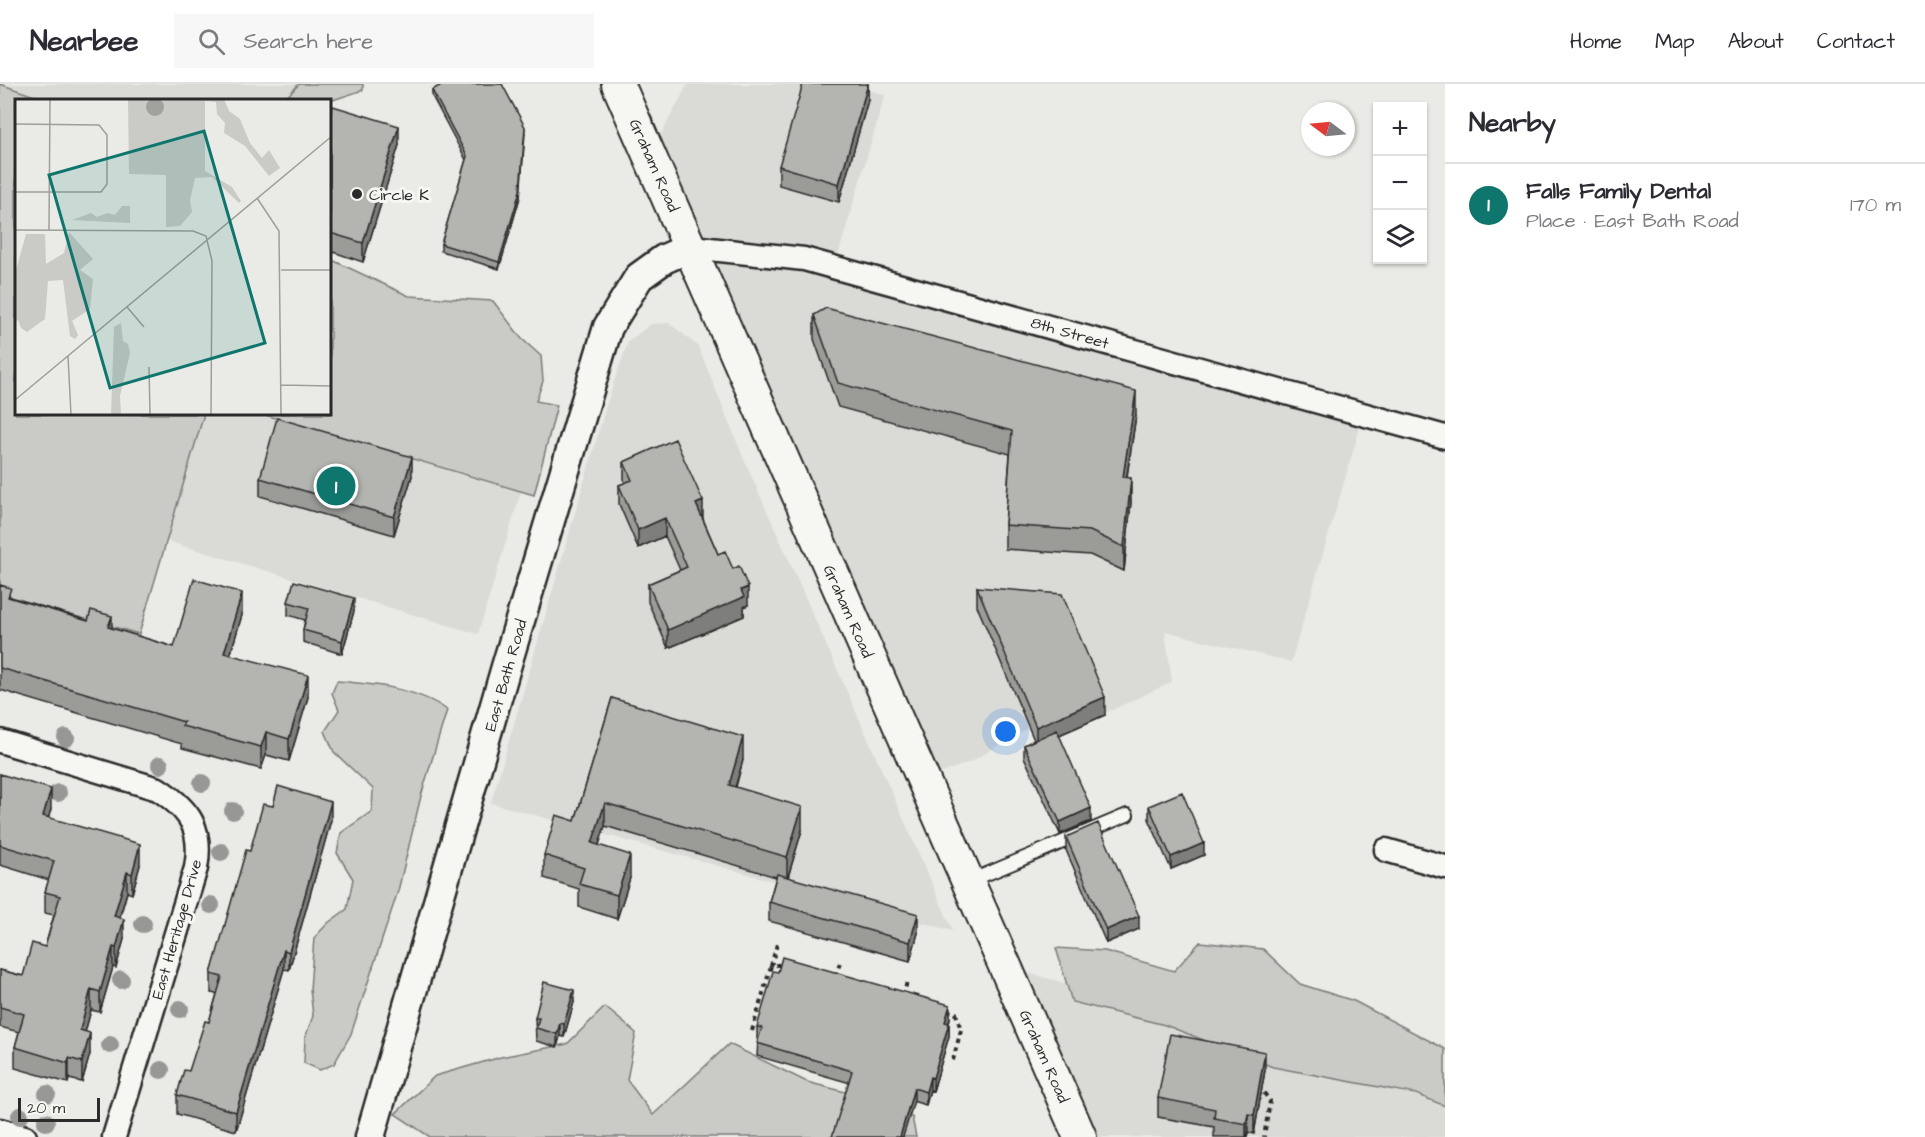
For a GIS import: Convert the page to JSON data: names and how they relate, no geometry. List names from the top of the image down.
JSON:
{
  "streets": {
    "main road": ["Graham Road"],
    "street": ["8th Street", "East Bath Road", "East Heritage Drive"]
  },
  "crossings": [
    ["Graham Road", "8th Street"],
    ["Graham Road", "East Bath Road"],
    ["8th Street", "East Bath Road"]
  ],
  "places": ["Circle K"],
  "scale_bar": "20 m",
  "north": "left",
  "page": {
    "header": "Nearbee",
    "search": "Search here",
    "nav": [
      "Home",
      "Map",
      "About",
      "Contact"
    ],
    "heading": "Nearby",
    "map_buttons": ["+", "−"],
    "list": [
      {
        "mark": "1",
        "name": "Falls Family Dental",
        "note": "Place · East Bath Road",
        "value": "170 m"
      }
    ],
    "pins": "1",
    "scale": "20 m"
  }
}
